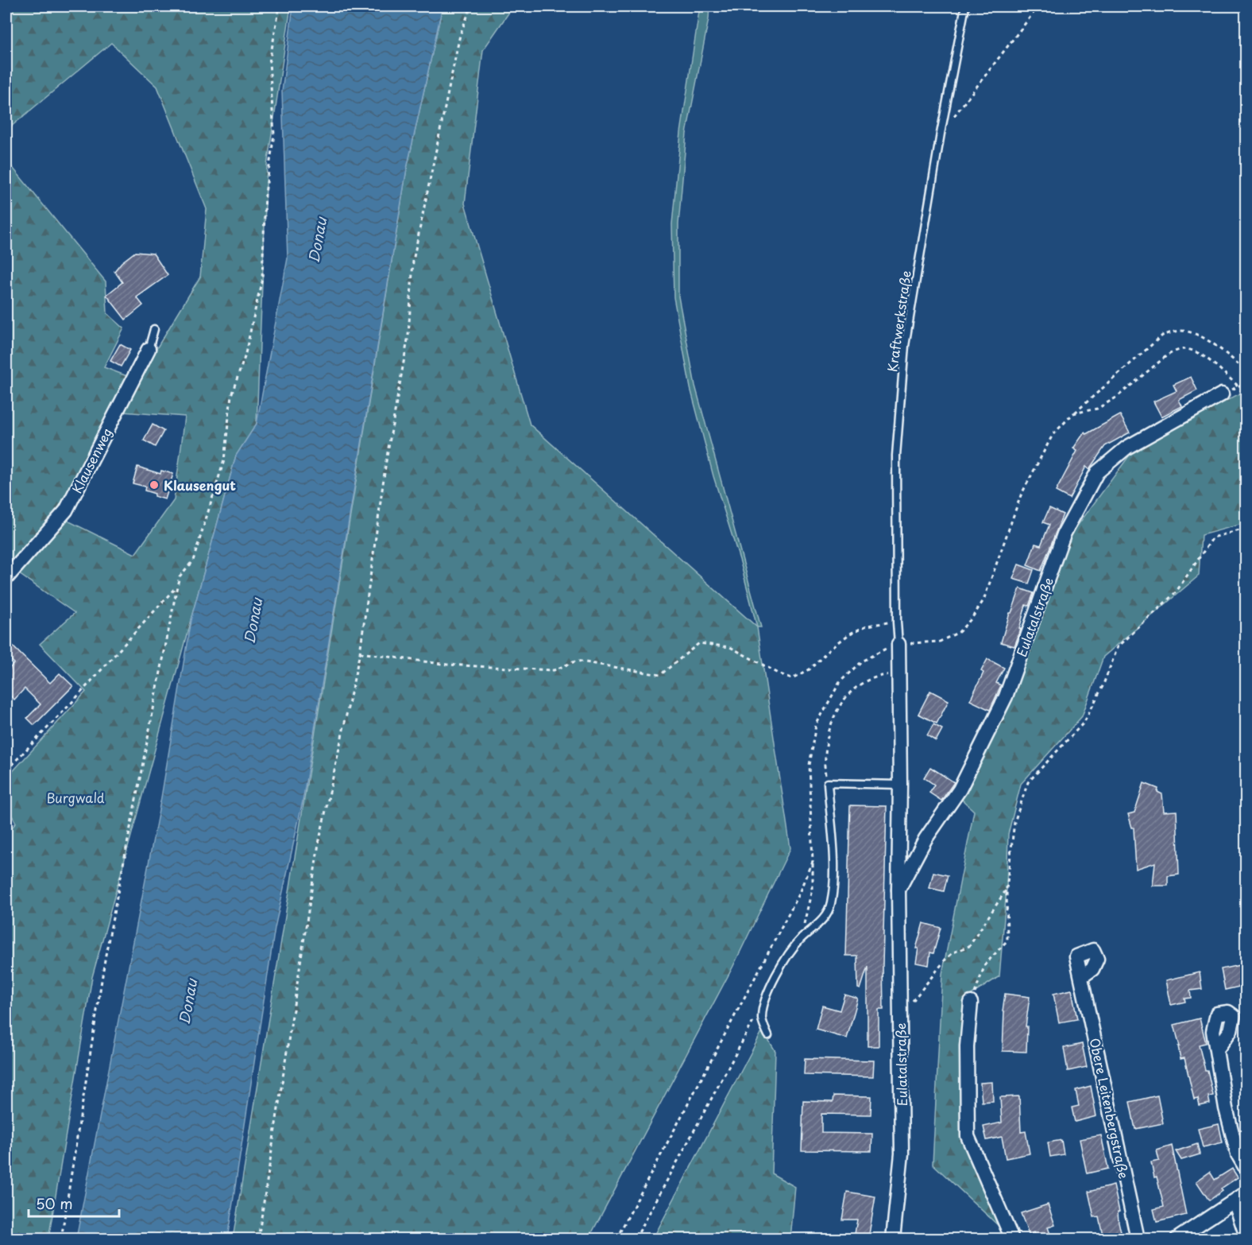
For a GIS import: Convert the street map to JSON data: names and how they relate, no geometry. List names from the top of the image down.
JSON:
{
  "streets": {
    "street": ["Klausenweg", "Eulatalstraße", "Obere Leitenbergstraße"],
    "lane": ["Kraftwerkstraße"]
  },
  "crossings": [
    ["Kraftwerkstraße", "Eulatalstraße"]
  ],
  "water": ["Donau"],
  "parks": ["Burgwald"],
  "places": ["Klausengut"],
  "scale_bar": "50 m"
}
